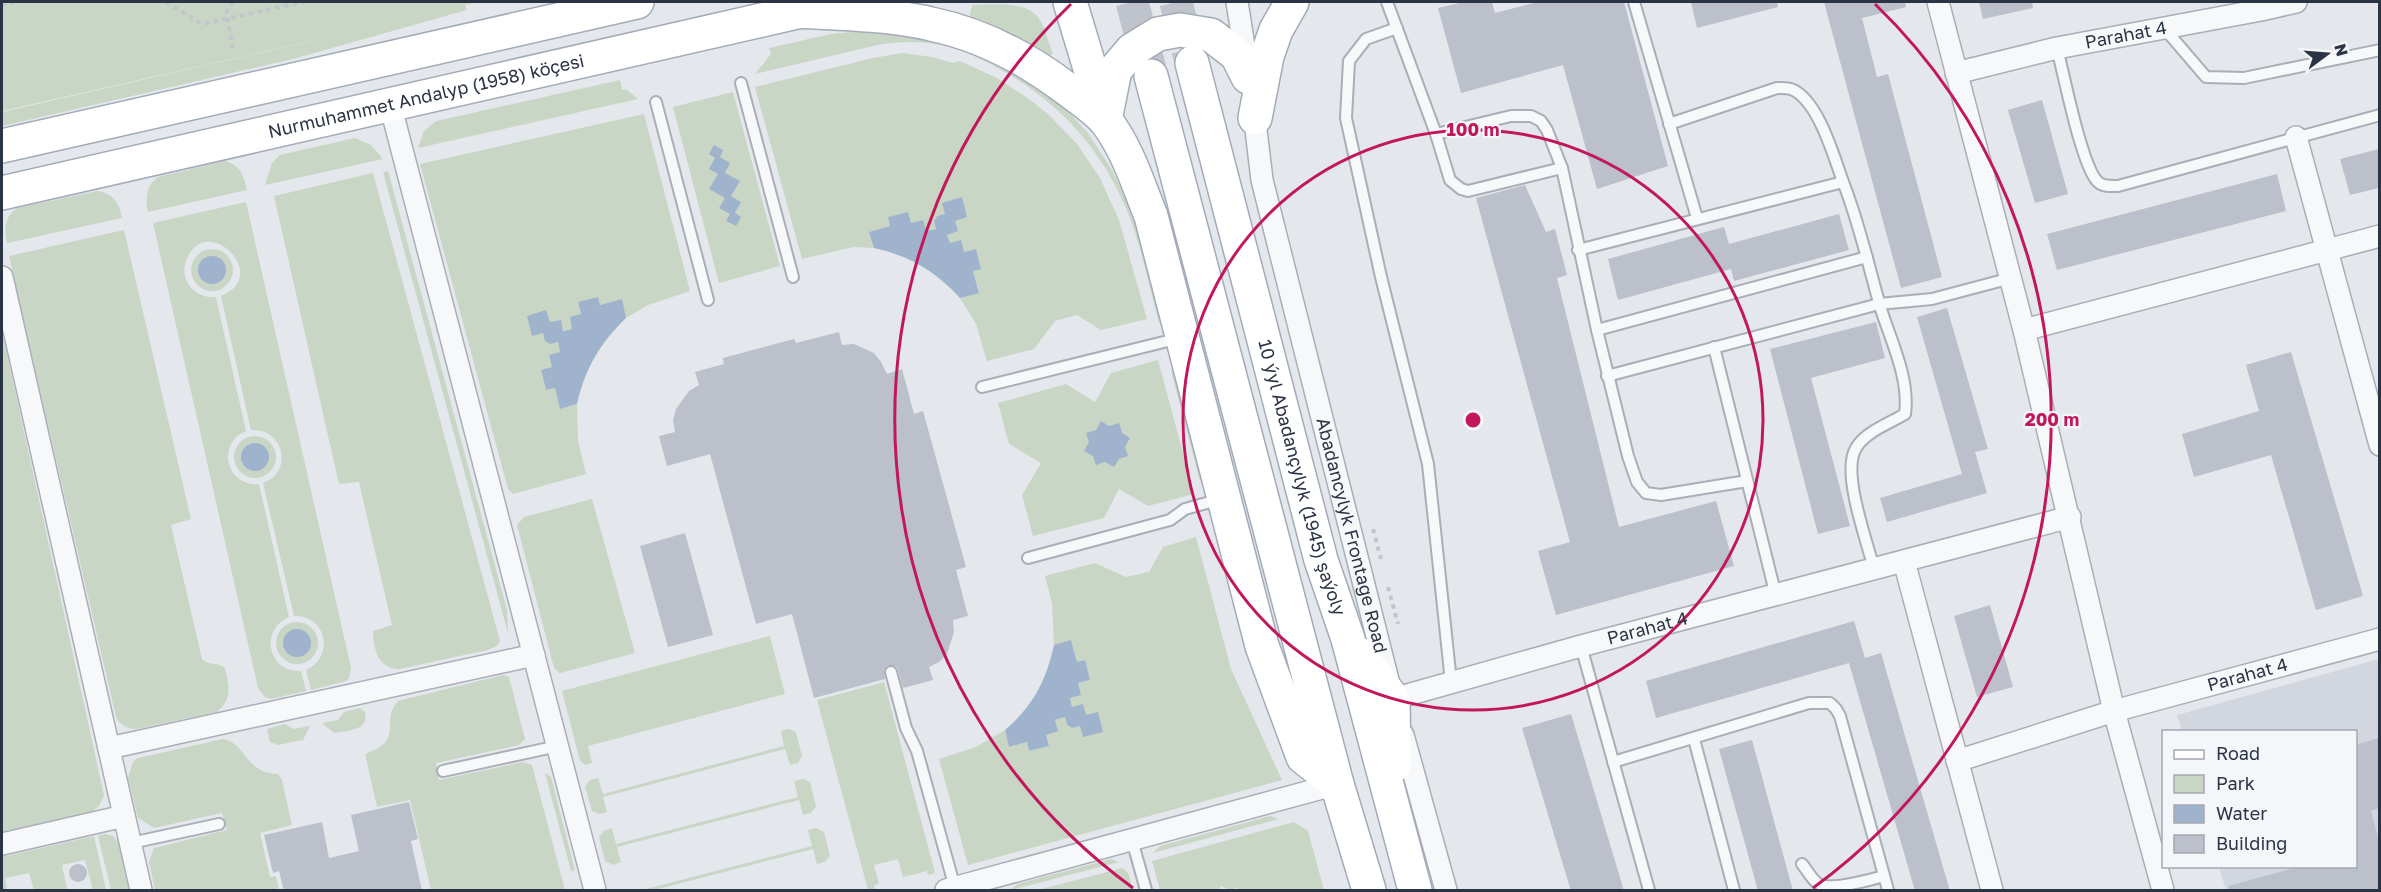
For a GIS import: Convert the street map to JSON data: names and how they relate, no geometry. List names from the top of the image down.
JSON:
{
  "streets": {
    "main road": ["Nurmuhammet Andalyp (1958) köçesi", "10 ýyl Abadançylyk (1945) şaýoly"],
    "street": ["Parahat 4", "Abadancylyk Frontage Road"]
  },
  "crossings": [
    ["Parahat 4", "Abadancylyk Frontage Road"]
  ],
  "legend": [
    "Road",
    "Park",
    "Water",
    "Building"
  ],
  "north": "right",
  "rings": ["100 m", "200 m"]
}
